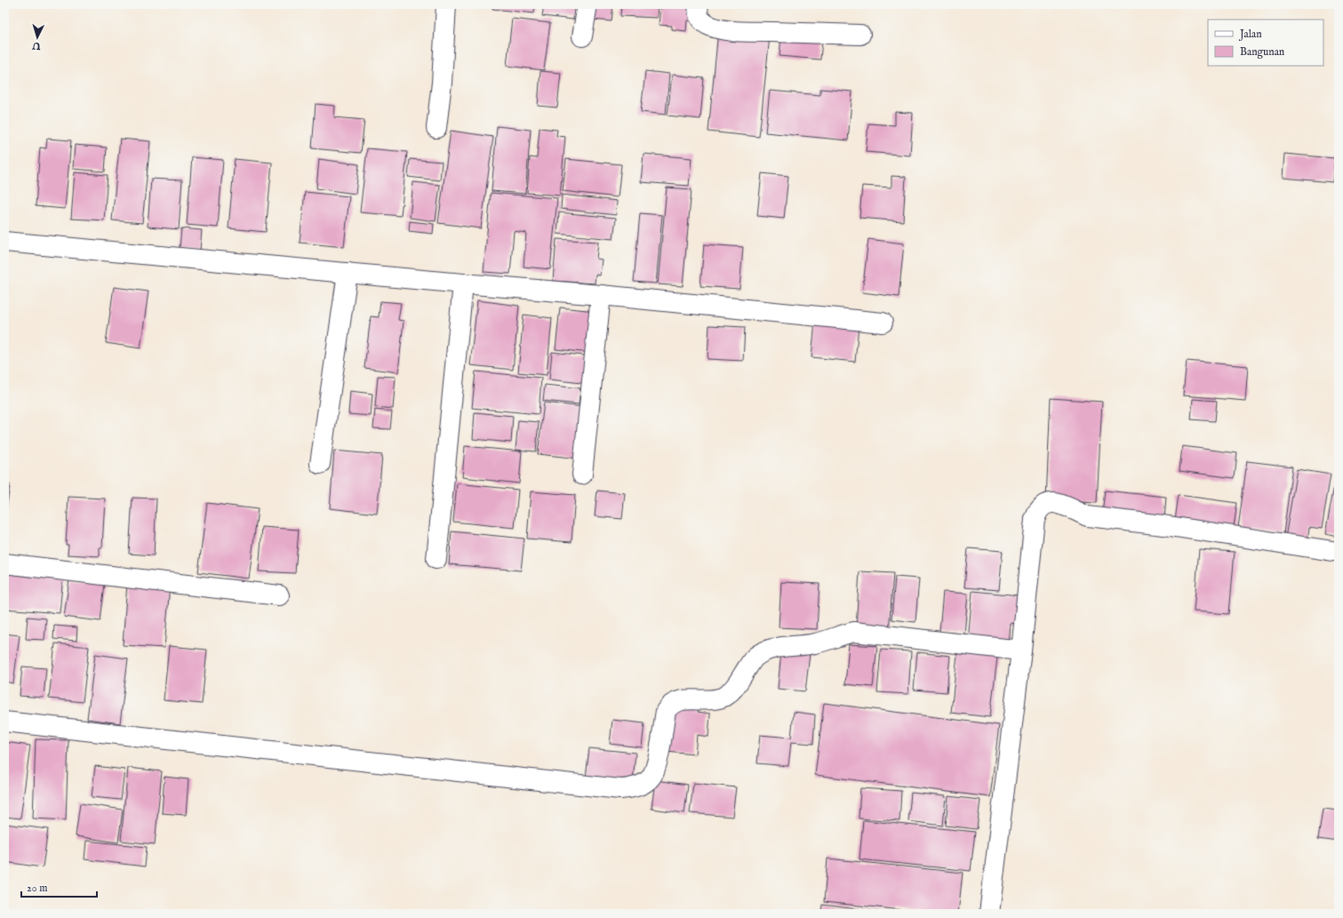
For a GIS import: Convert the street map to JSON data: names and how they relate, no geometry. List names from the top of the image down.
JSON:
{
  "legend": ["Jalan", "Bangunan"],
  "scale_bar": "20 m",
  "north": "bottom"
}
